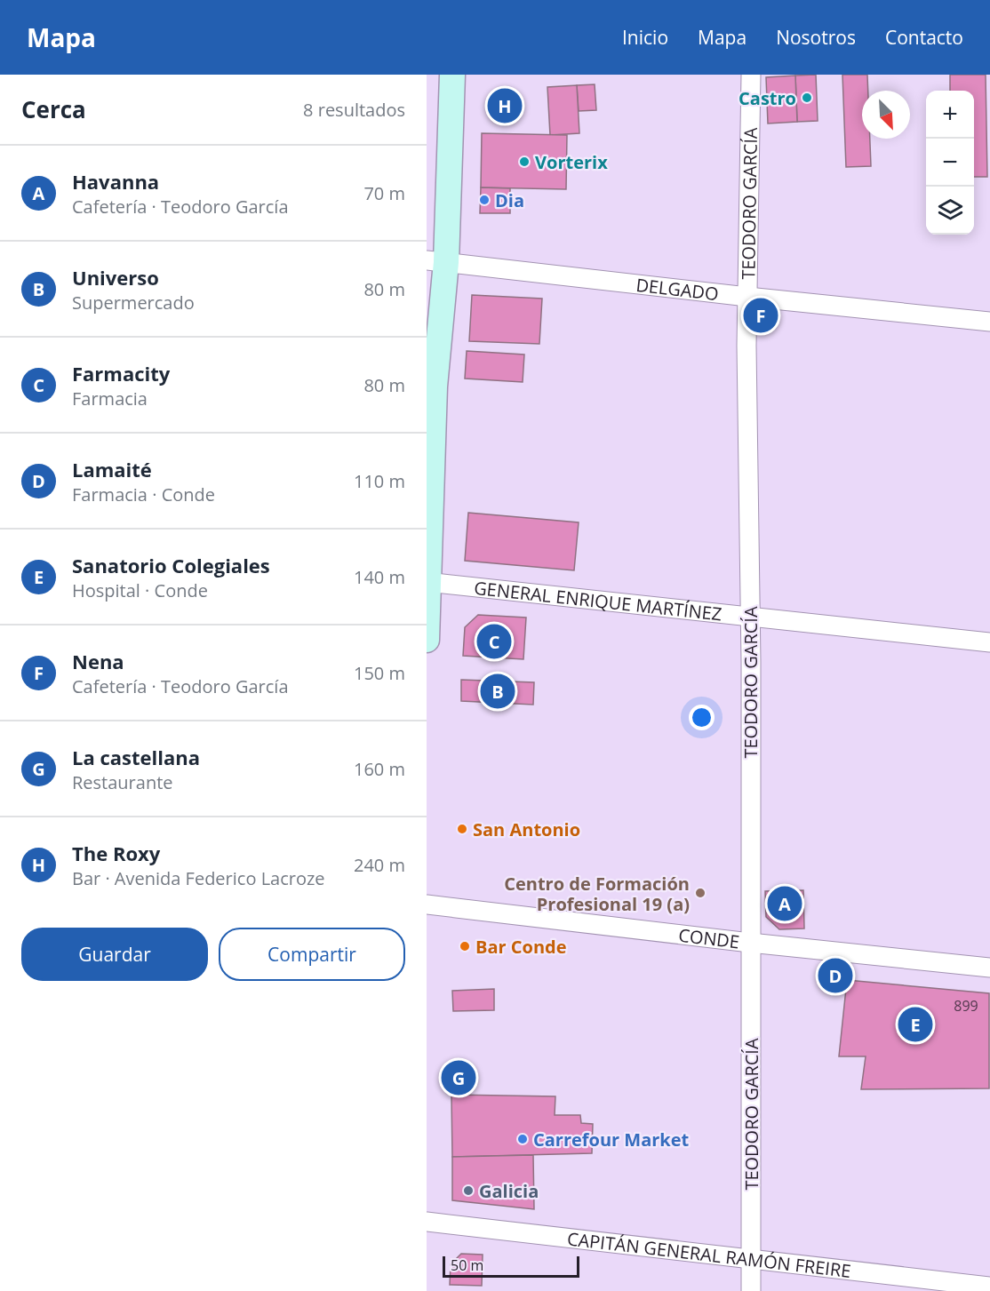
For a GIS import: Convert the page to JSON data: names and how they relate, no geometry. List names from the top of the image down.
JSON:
{
  "streets": {
    "street": [
      "TEODORO GARCÍA",
      "DELGADO",
      "GENERAL ENRIQUE MARTÍNEZ",
      "CONDE",
      "CAPITÁN GENERAL RAMÓN FREIRE"
    ]
  },
  "crossings": [
    ["TEODORO GARCÍA", "DELGADO"],
    ["TEODORO GARCÍA", "GENERAL ENRIQUE MARTÍNEZ"],
    ["TEODORO GARCÍA", "CONDE"],
    ["TEODORO GARCÍA", "CAPITÁN GENERAL RAMÓN FREIRE"]
  ],
  "places": [
    "Castro",
    "Vorterix",
    "Dia",
    "San Antonio",
    "Centro de Formación Profesional 19 (a)",
    "Bar Conde",
    "Carrefour Market",
    "Galicia"
  ],
  "house_numbers": ["899"],
  "scale_bar": "50 m",
  "north": "bottom right",
  "page": {
    "header": "Mapa",
    "nav": [
      "Inicio",
      "Mapa",
      "Nosotros",
      "Contacto"
    ],
    "heading": ["Cerca", "8 resultados"],
    "pins": [
      "H",
      "F",
      "C",
      "B",
      "A",
      "D",
      "E",
      "G"
    ],
    "map_buttons": ["+", "−"],
    "list": [
      {
        "mark": "A",
        "name": "Havanna",
        "note": "Cafetería · Teodoro García",
        "value": "70 m"
      },
      {
        "mark": "B",
        "name": "Universo",
        "note": "Supermercado",
        "value": "80 m"
      },
      {
        "mark": "C",
        "name": "Farmacity",
        "note": "Farmacia",
        "value": "80 m"
      },
      {
        "mark": "D",
        "name": "Lamaité",
        "note": "Farmacia · Conde",
        "value": "110 m"
      },
      {
        "mark": "E",
        "name": "Sanatorio Colegiales",
        "note": "Hospital · Conde",
        "value": "140 m"
      },
      {
        "mark": "F",
        "name": "Nena",
        "note": "Cafetería · Teodoro García",
        "value": "150 m"
      },
      {
        "mark": "G",
        "name": "La castellana",
        "note": "Restaurante",
        "value": "160 m"
      },
      {
        "mark": "H",
        "name": "The Roxy",
        "note": "Bar · Avenida Federico Lacroze",
        "value": "240 m"
      }
    ],
    "buttons": ["Guardar", "Compartir"],
    "scale": "50 m"
  }
}
